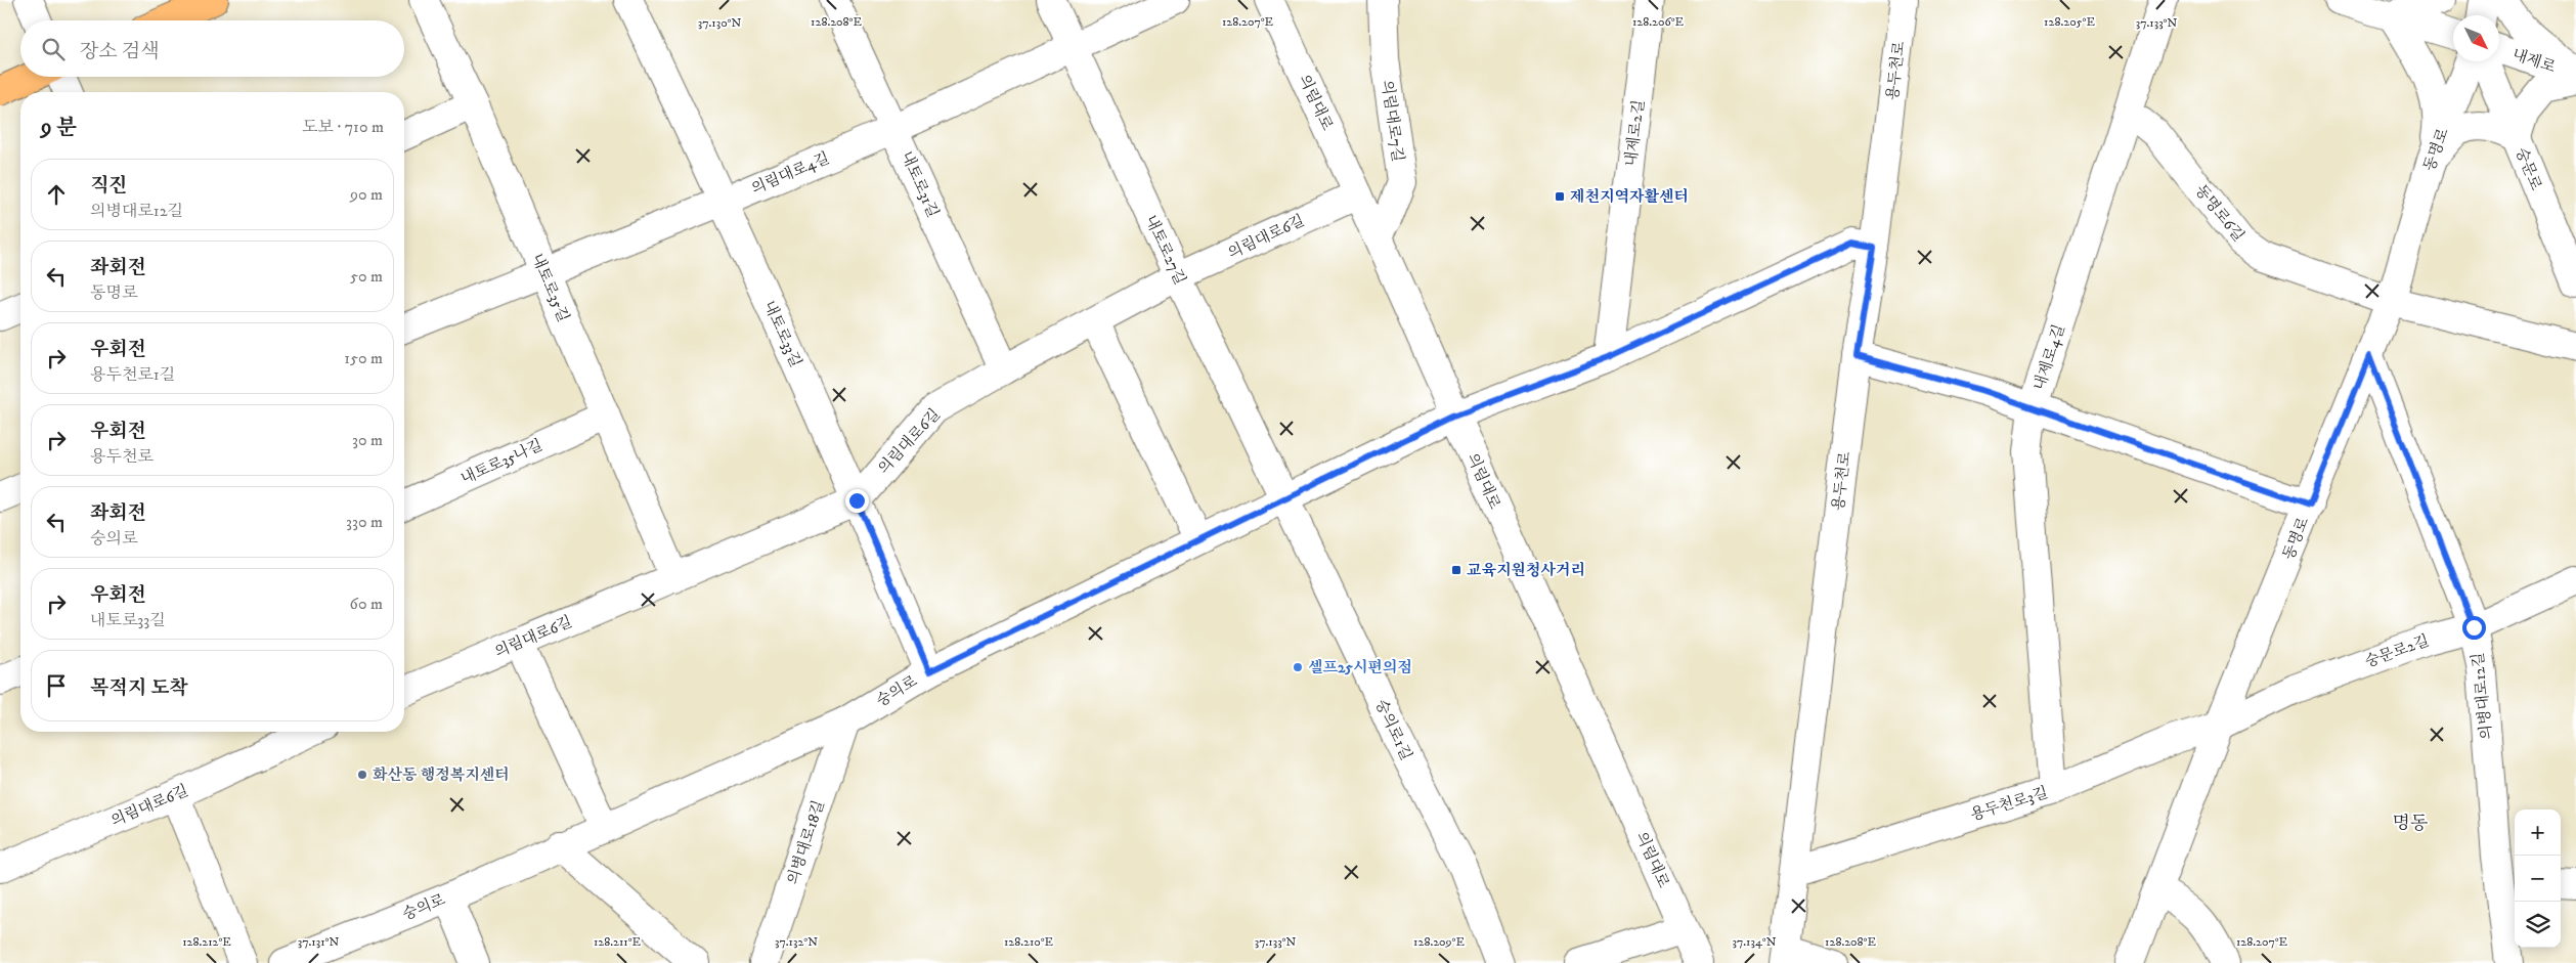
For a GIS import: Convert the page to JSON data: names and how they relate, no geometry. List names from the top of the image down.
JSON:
{
  "streets": {
    "street": [
      "내제로",
      "용두천로",
      "의림대로",
      "의림대로7길",
      "내제로2길",
      "동명로",
      "숭문로",
      "의림대로4길",
      "내토로31길",
      "동명로6길",
      "의림대로6길",
      "내토로27길",
      "내토로35길",
      "내토로33길",
      "내제로4길",
      "내토로35나길",
      "숭문로2길",
      "숭의로",
      "의병대로12길",
      "숭의로1길",
      "용두천로3길",
      "의병대로18길"
    ]
  },
  "crossings": [
    ["용두천로", "숭의로"],
    ["용두천로", "용두천로3길"],
    ["의림대로", "의림대로7길"],
    ["의림대로", "의림대로6길"],
    ["의림대로", "숭의로"],
    ["내제로2길", "숭의로"],
    ["동명로", "동명로6길"],
    ["동명로", "숭문로2길"],
    ["동명로", "의병대로12길"],
    ["동명로", "용두천로3길"],
    ["의림대로4길", "내토로31길"],
    ["의림대로4길", "내토로27길"],
    ["의림대로4길", "내토로35길"],
    ["의림대로4길", "내토로33길"],
    ["내토로31길", "의림대로6길"],
    ["동명로6길", "내제로4길"],
    ["의림대로6길", "내토로27길"],
    ["의림대로6길", "내토로35길"],
    ["의림대로6길", "내토로33길"],
    ["내토로27길", "숭의로"],
    ["내토로27길", "숭의로1길"],
    ["내토로35길", "내토로35나길"],
    ["내토로33길", "숭의로"],
    ["내제로4길", "용두천로3길"],
    ["숭문로2길", "의병대로12길"],
    ["숭문로2길", "용두천로3길"],
    ["숭의로", "숭의로1길"],
    ["숭의로", "의병대로18길"]
  ],
  "districts": ["명동"],
  "places": {
    "transit": ["제천지역자활센터", "교육지원청사거리"],
    "other": ["셀프25시편의점", "화산동 행정복지센터"]
  },
  "north": "bottom right",
  "page": {
    "search": "장소 검색",
    "heading": ["9 분", "도보 · 710 m"],
    "list": [
      ["직진", "의병대로12길", "90 m"],
      ["좌회전", "동명로", "50 m"],
      ["우회전", "용두천로1길", "150 m"],
      ["우회전", "용두천로", "30 m"],
      ["좌회전", "숭의로", "330 m"],
      ["우회전", "내토로33길", "60 m"],
      "목적지 도착"
    ],
    "map_buttons": ["+", "−"]
  },
  "coordinates": [
    "128.208°E",
    "128.207°E",
    "128.206°E",
    "128.205°E",
    "37.130°N",
    "37.133°N",
    "37.131°N",
    "37.132°N",
    "37.134°N",
    "128.212°E",
    "128.211°E",
    "128.210°E",
    "128.209°E"
  ]
}
